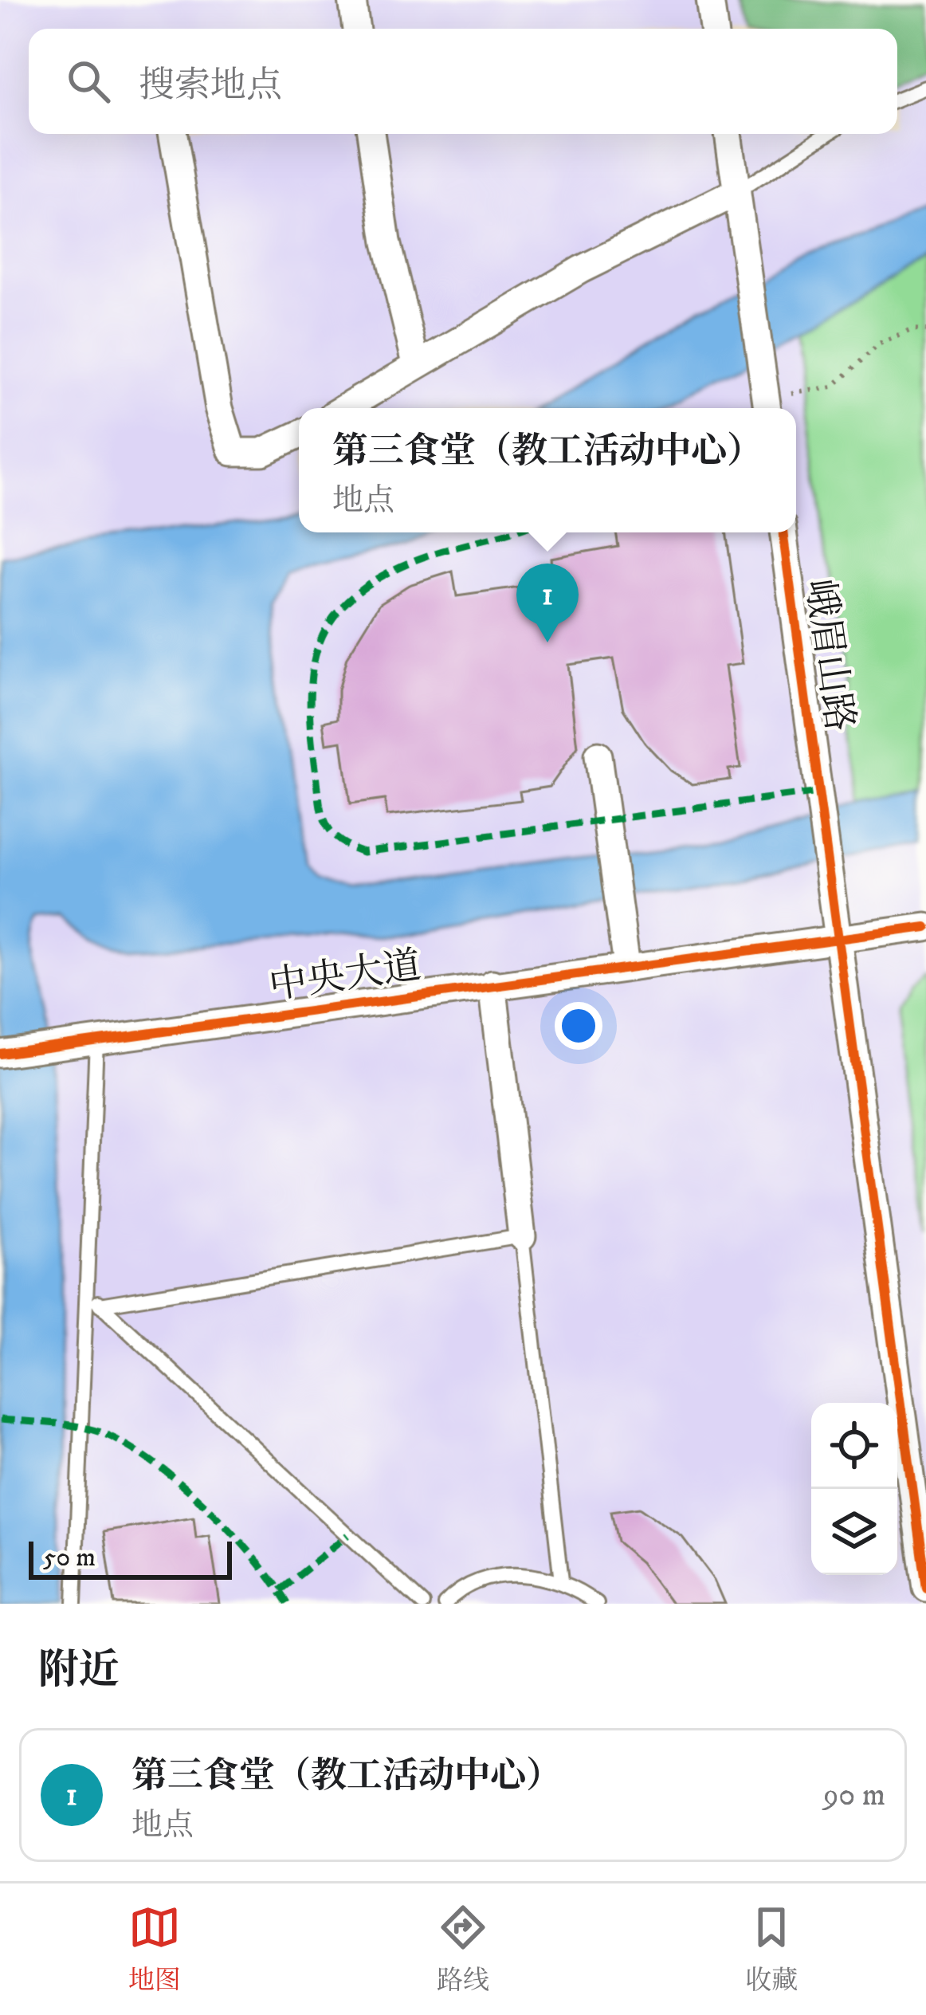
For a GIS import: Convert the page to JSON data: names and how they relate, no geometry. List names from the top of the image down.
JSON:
{
  "streets": {
    "street": ["峨眉山路", "中央大道"]
  },
  "crossings": [
    ["峨眉山路", "中央大道"]
  ],
  "scale_bar": "50 m",
  "page": {
    "search": "搜索地点",
    "popup": ["第三食堂（教工活动中心）", "地点"],
    "pins": "1",
    "scale": "50 m",
    "heading": "附近",
    "list": [
      {
        "mark": "1",
        "name": "第三食堂（教工活动中心）",
        "note": "地点",
        "value": "90 m"
      }
    ],
    "nav": ["地图", "路线", "收藏"]
  }
}
